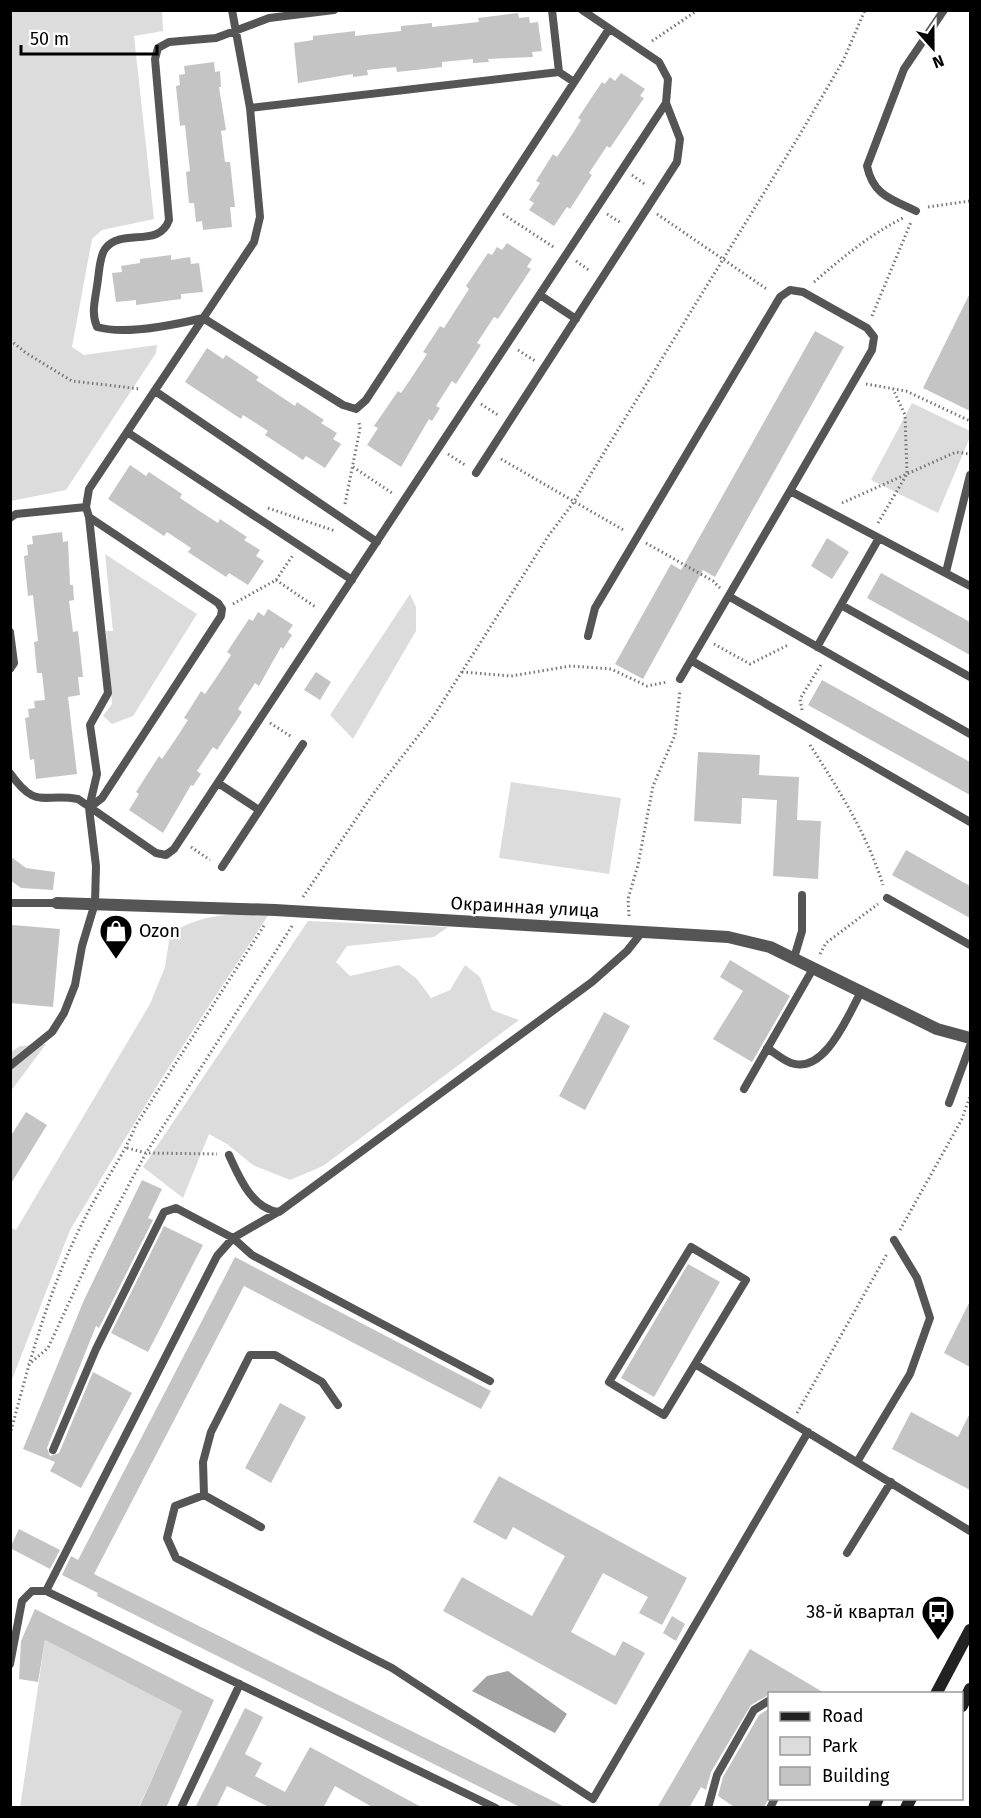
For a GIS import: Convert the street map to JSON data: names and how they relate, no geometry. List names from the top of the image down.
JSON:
{
  "streets": {
    "street": ["Окраинная улица"]
  },
  "places": {
    "shop": ["Ozon"],
    "bus stop": ["38-й квартал"]
  },
  "legend": ["Road", "Park", "Building"],
  "scale_bar": "50 m",
  "north": "bottom"
}
